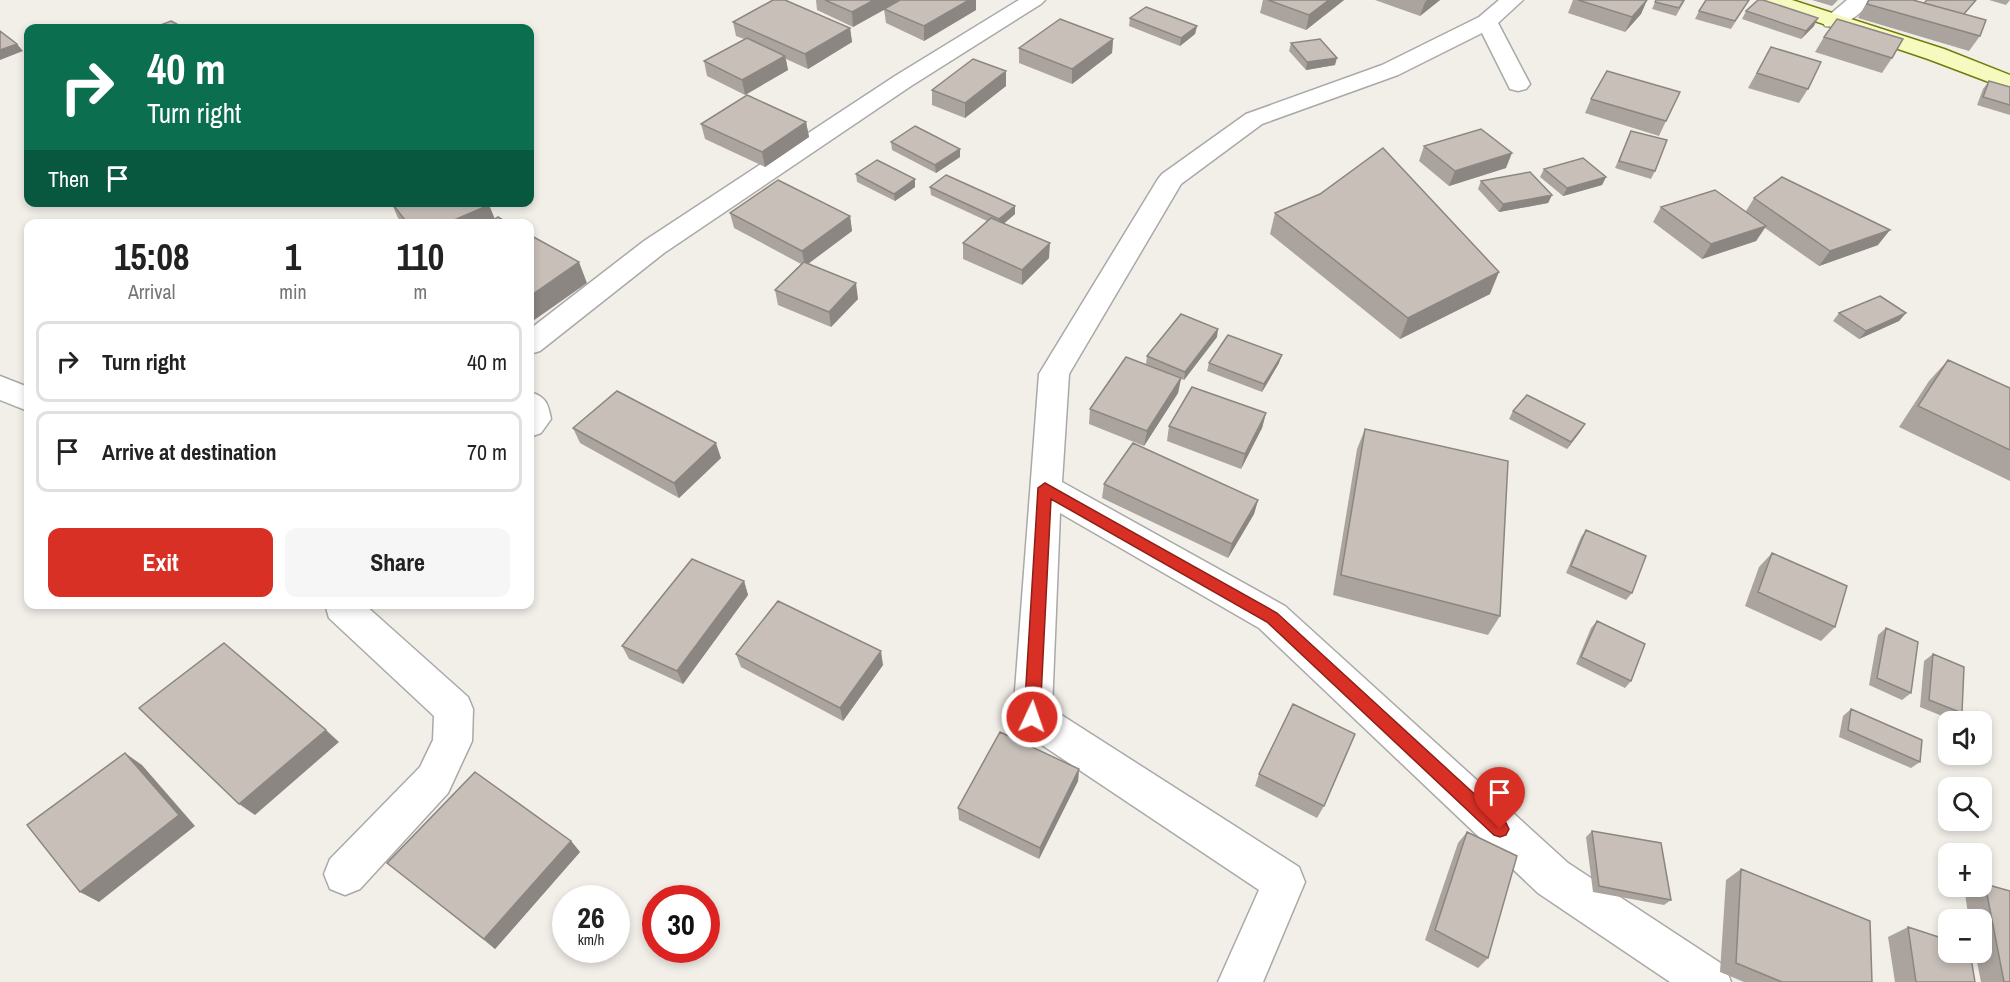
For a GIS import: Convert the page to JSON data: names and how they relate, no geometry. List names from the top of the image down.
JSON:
{
  "page": {
    "turn": ["40 m", "Turn right"],
    "then": "Then",
    "eta": [
      "15:08",
      "Arrival",
      "1",
      "min",
      "110",
      "m"
    ],
    "list": [
      {
        "name": "Turn right",
        "value": "40 m"
      },
      {
        "name": "Arrive at destination",
        "value": "70 m"
      }
    ],
    "buttons": ["Exit", "Share"],
    "map_buttons": ["+", "−"],
    "speed": "26 km/h",
    "limit": "30"
  }
}
